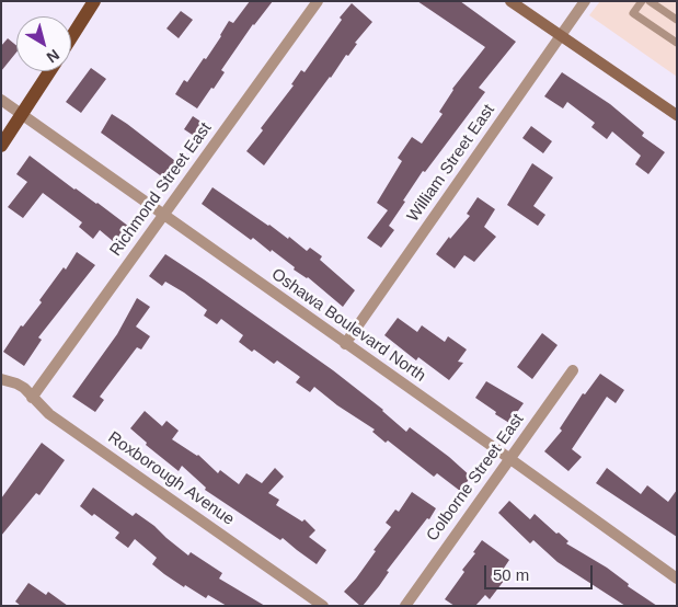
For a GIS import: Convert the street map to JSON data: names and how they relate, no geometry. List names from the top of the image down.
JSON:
{
  "streets": {
    "street": [
      "William Street East",
      "Richmond Street East",
      "Oshawa Boulevard North",
      "Colborne Street East",
      "Roxborough Avenue"
    ]
  },
  "crossings": [
    ["William Street East", "Oshawa Boulevard North"],
    ["Richmond Street East", "Oshawa Boulevard North"],
    ["Richmond Street East", "Roxborough Avenue"],
    ["Oshawa Boulevard North", "Colborne Street East"]
  ],
  "scale_bar": "50 m",
  "north": "bottom right"
}
